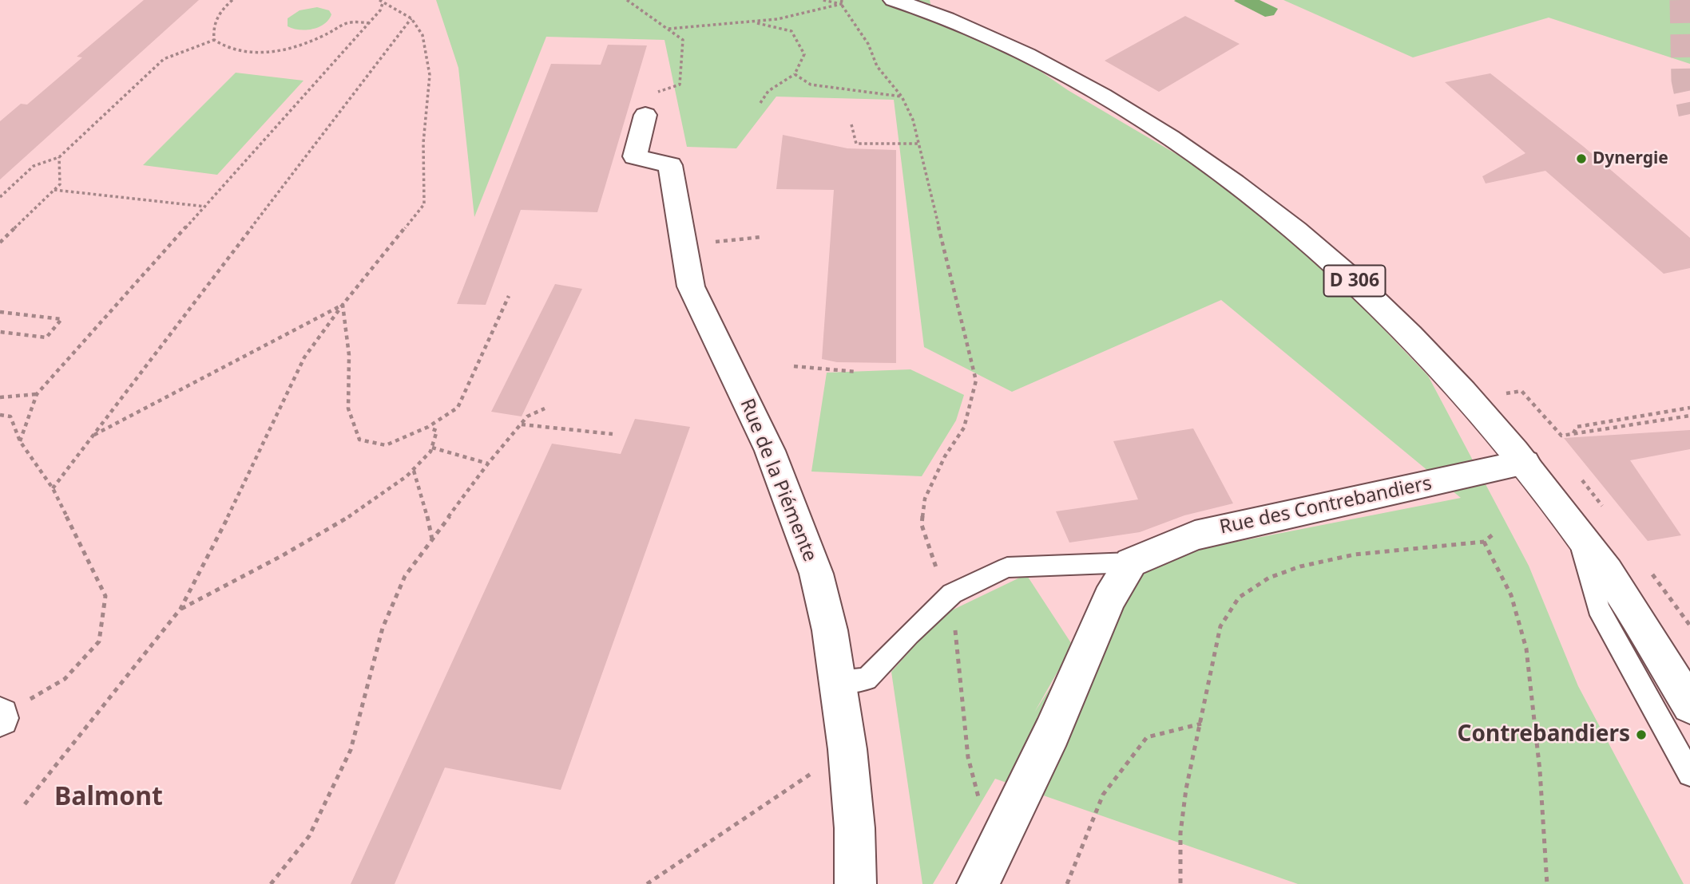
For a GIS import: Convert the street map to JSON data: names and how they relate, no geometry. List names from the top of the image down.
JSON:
{
  "streets": {
    "street": ["D 306", "Rue de la Piémente", "Rue des Contrebandiers"]
  },
  "crossings": [
    ["D 306", "Rue des Contrebandiers"],
    ["Rue de la Piémente", "Rue des Contrebandiers"]
  ],
  "districts": ["Balmont"],
  "places": ["Dynergie", "Contrebandiers"]
}
